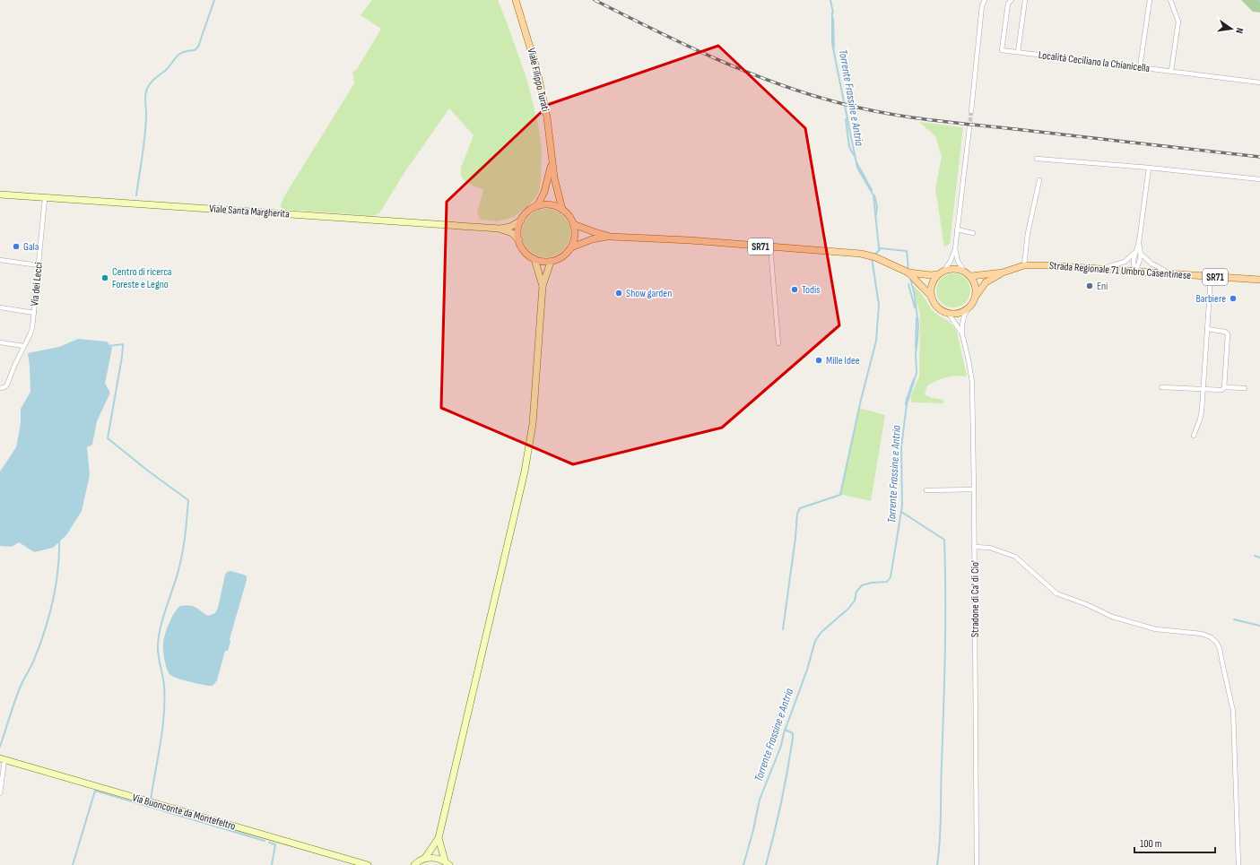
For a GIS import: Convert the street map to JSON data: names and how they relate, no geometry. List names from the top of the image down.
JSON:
{
  "streets": {
    "main road": ["Viale Filippo Turati", "SR71", "Strada Regionale 71 Umbro Casentinese"],
    "street": [
      "Località Ceciliano la Chianicella",
      "Viale Santa Margherita",
      "Via dei Lecci",
      "Stradone di Ca' di Cio'",
      "Via Buonconte da Montefeltro"
    ]
  },
  "crossings": [
    ["Viale Filippo Turati", "Viale Santa Margherita"],
    ["Viale Filippo Turati", "SR71"],
    ["Viale Santa Margherita", "SR71"],
    ["Viale Santa Margherita", "Via dei Lecci"],
    ["SR71", "Strada Regionale 71 Umbro Casentinese"]
  ],
  "water": ["Torrente Frassine e Antria"],
  "places": [
    "Gala",
    "Centro di ricerca Foreste e Legno",
    "Eni",
    "Todis",
    "Show garden",
    "Barbiere",
    "Mille Idee"
  ],
  "scale_bar": "100 m",
  "north": "right"
}
